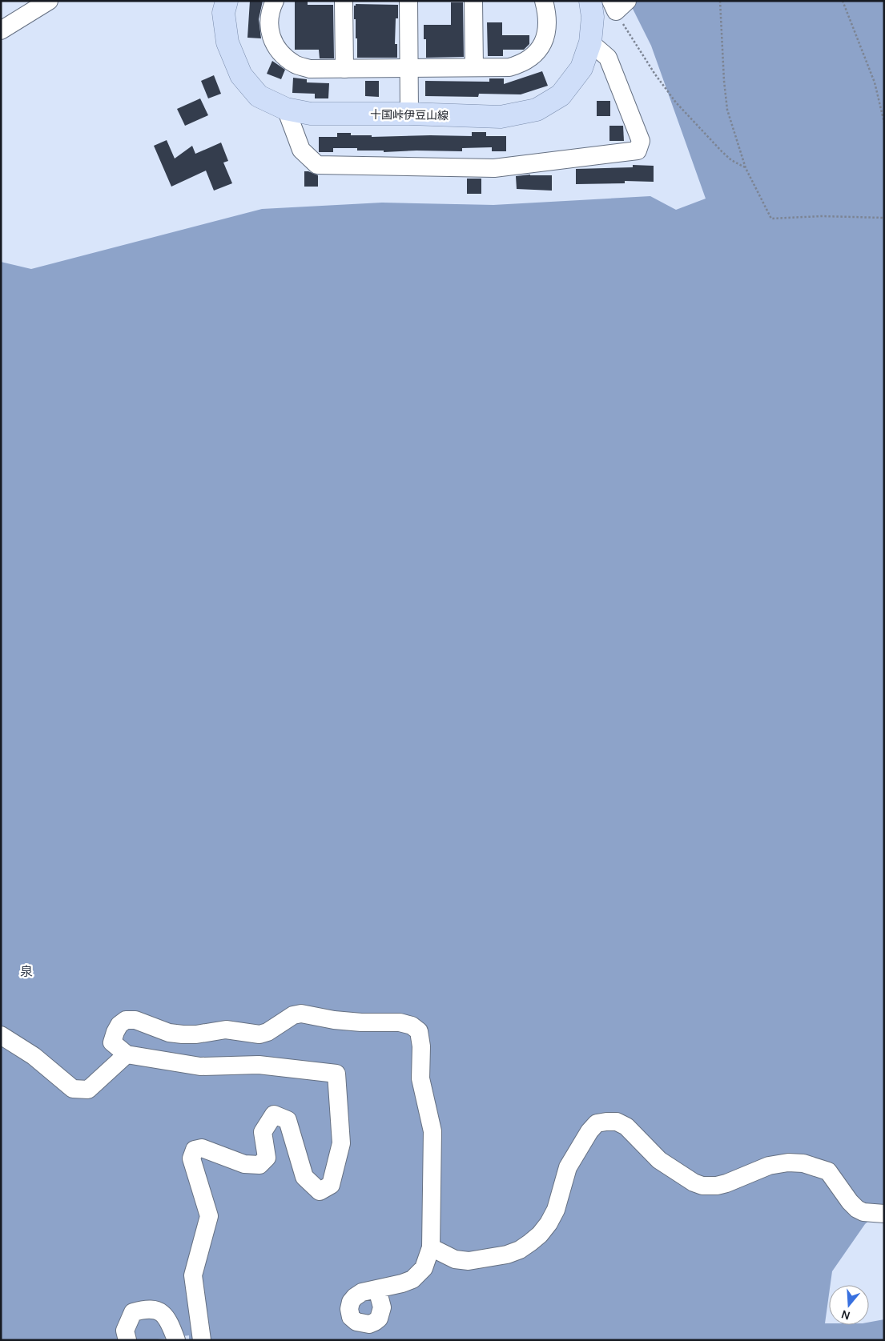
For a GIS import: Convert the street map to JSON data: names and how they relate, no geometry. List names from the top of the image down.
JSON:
{
  "streets": {
    "main road": ["十国峠伊豆山線"]
  },
  "districts": ["泉"],
  "north": "bottom"
}
